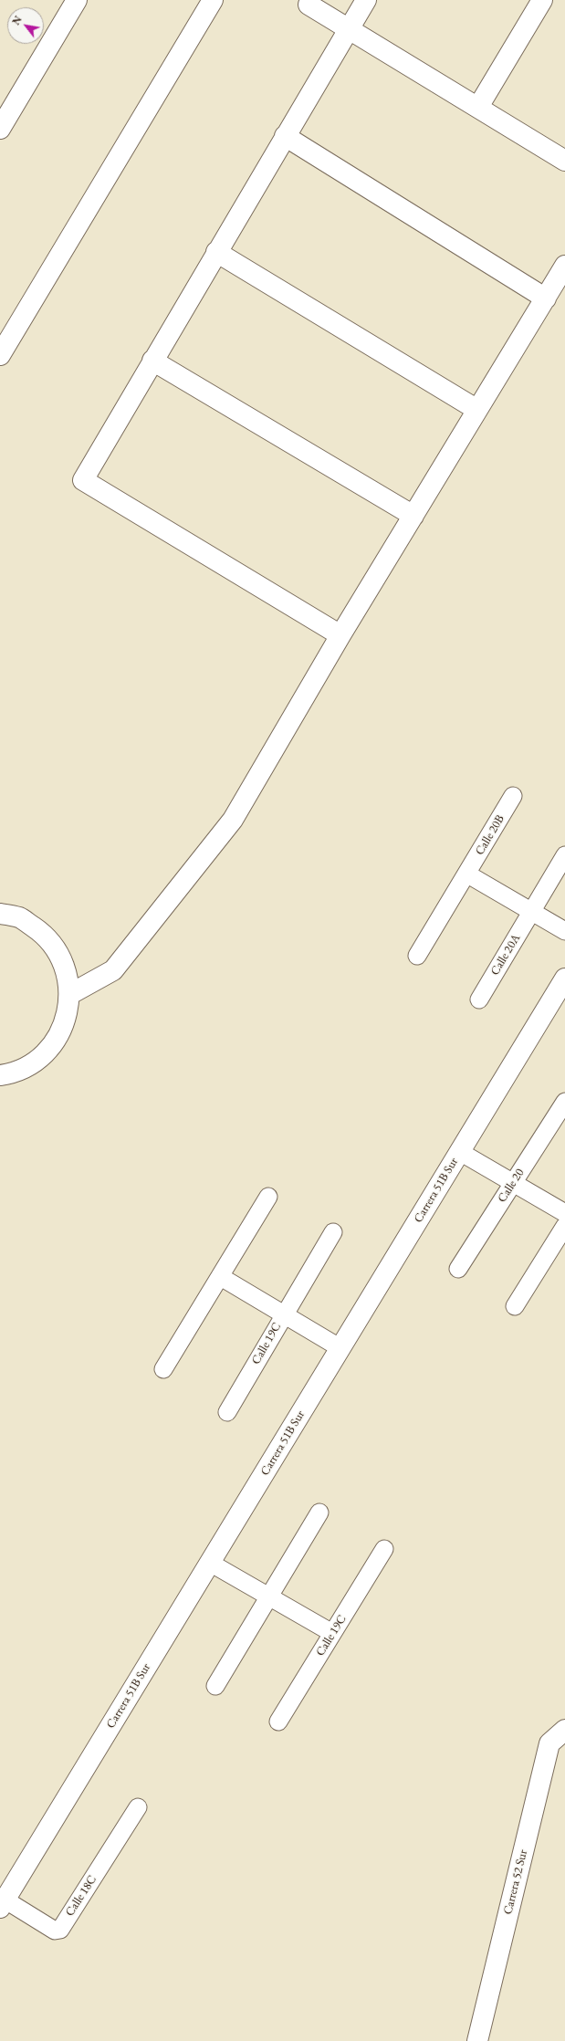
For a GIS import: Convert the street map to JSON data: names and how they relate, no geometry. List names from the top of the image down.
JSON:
{
  "streets": {
    "street": ["Carrera 51B Sur", "Carrera 52 Sur"],
    "lane": [
      "Calle 20B",
      "Calle 20A",
      "Calle 20",
      "Calle 19C",
      "Calle 18C"
    ]
  },
  "crossings": [
    ["Carrera 51B Sur", "Calle 18C"]
  ],
  "north": "top left"
}
